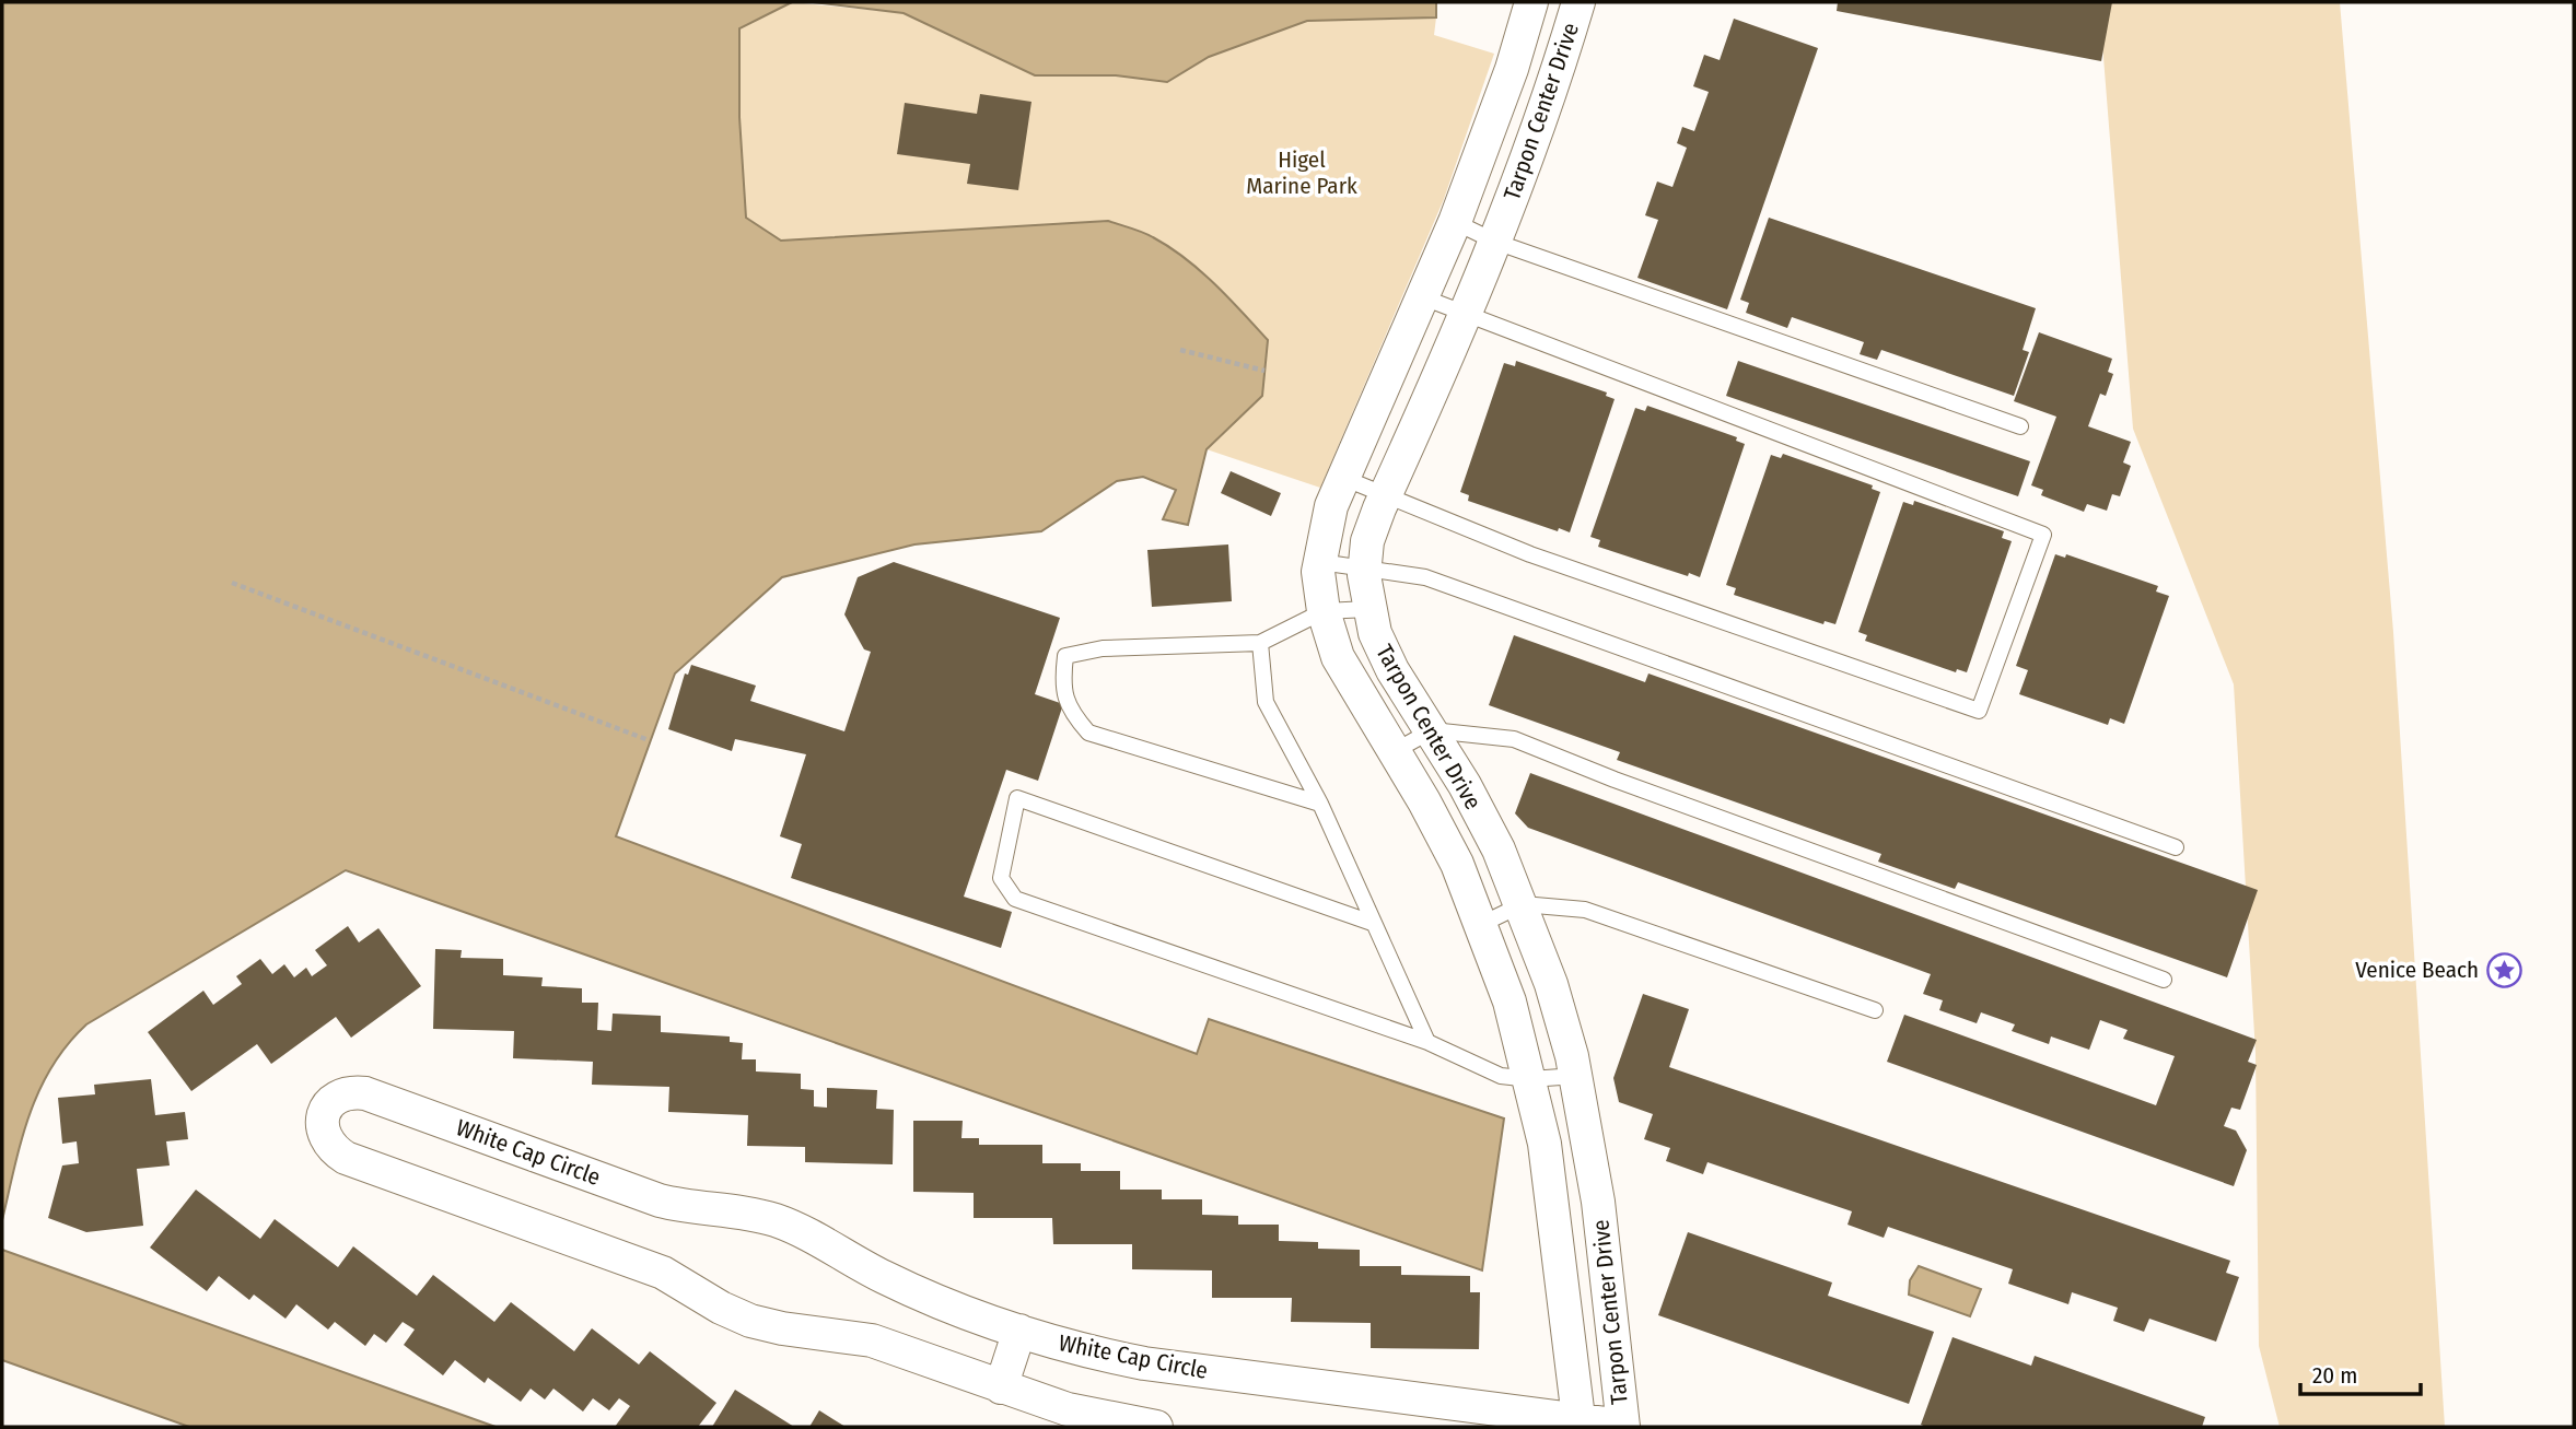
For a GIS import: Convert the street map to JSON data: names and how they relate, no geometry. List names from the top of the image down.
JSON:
{
  "streets": {
    "street": ["Tarpon Center Drive", "White Cap Circle"]
  },
  "crossings": [
    ["Tarpon Center Drive", "White Cap Circle"]
  ],
  "parks": ["Higel Marine Park"],
  "places": {
    "place": ["Venice Beach"]
  },
  "scale_bar": "20 m"
}
